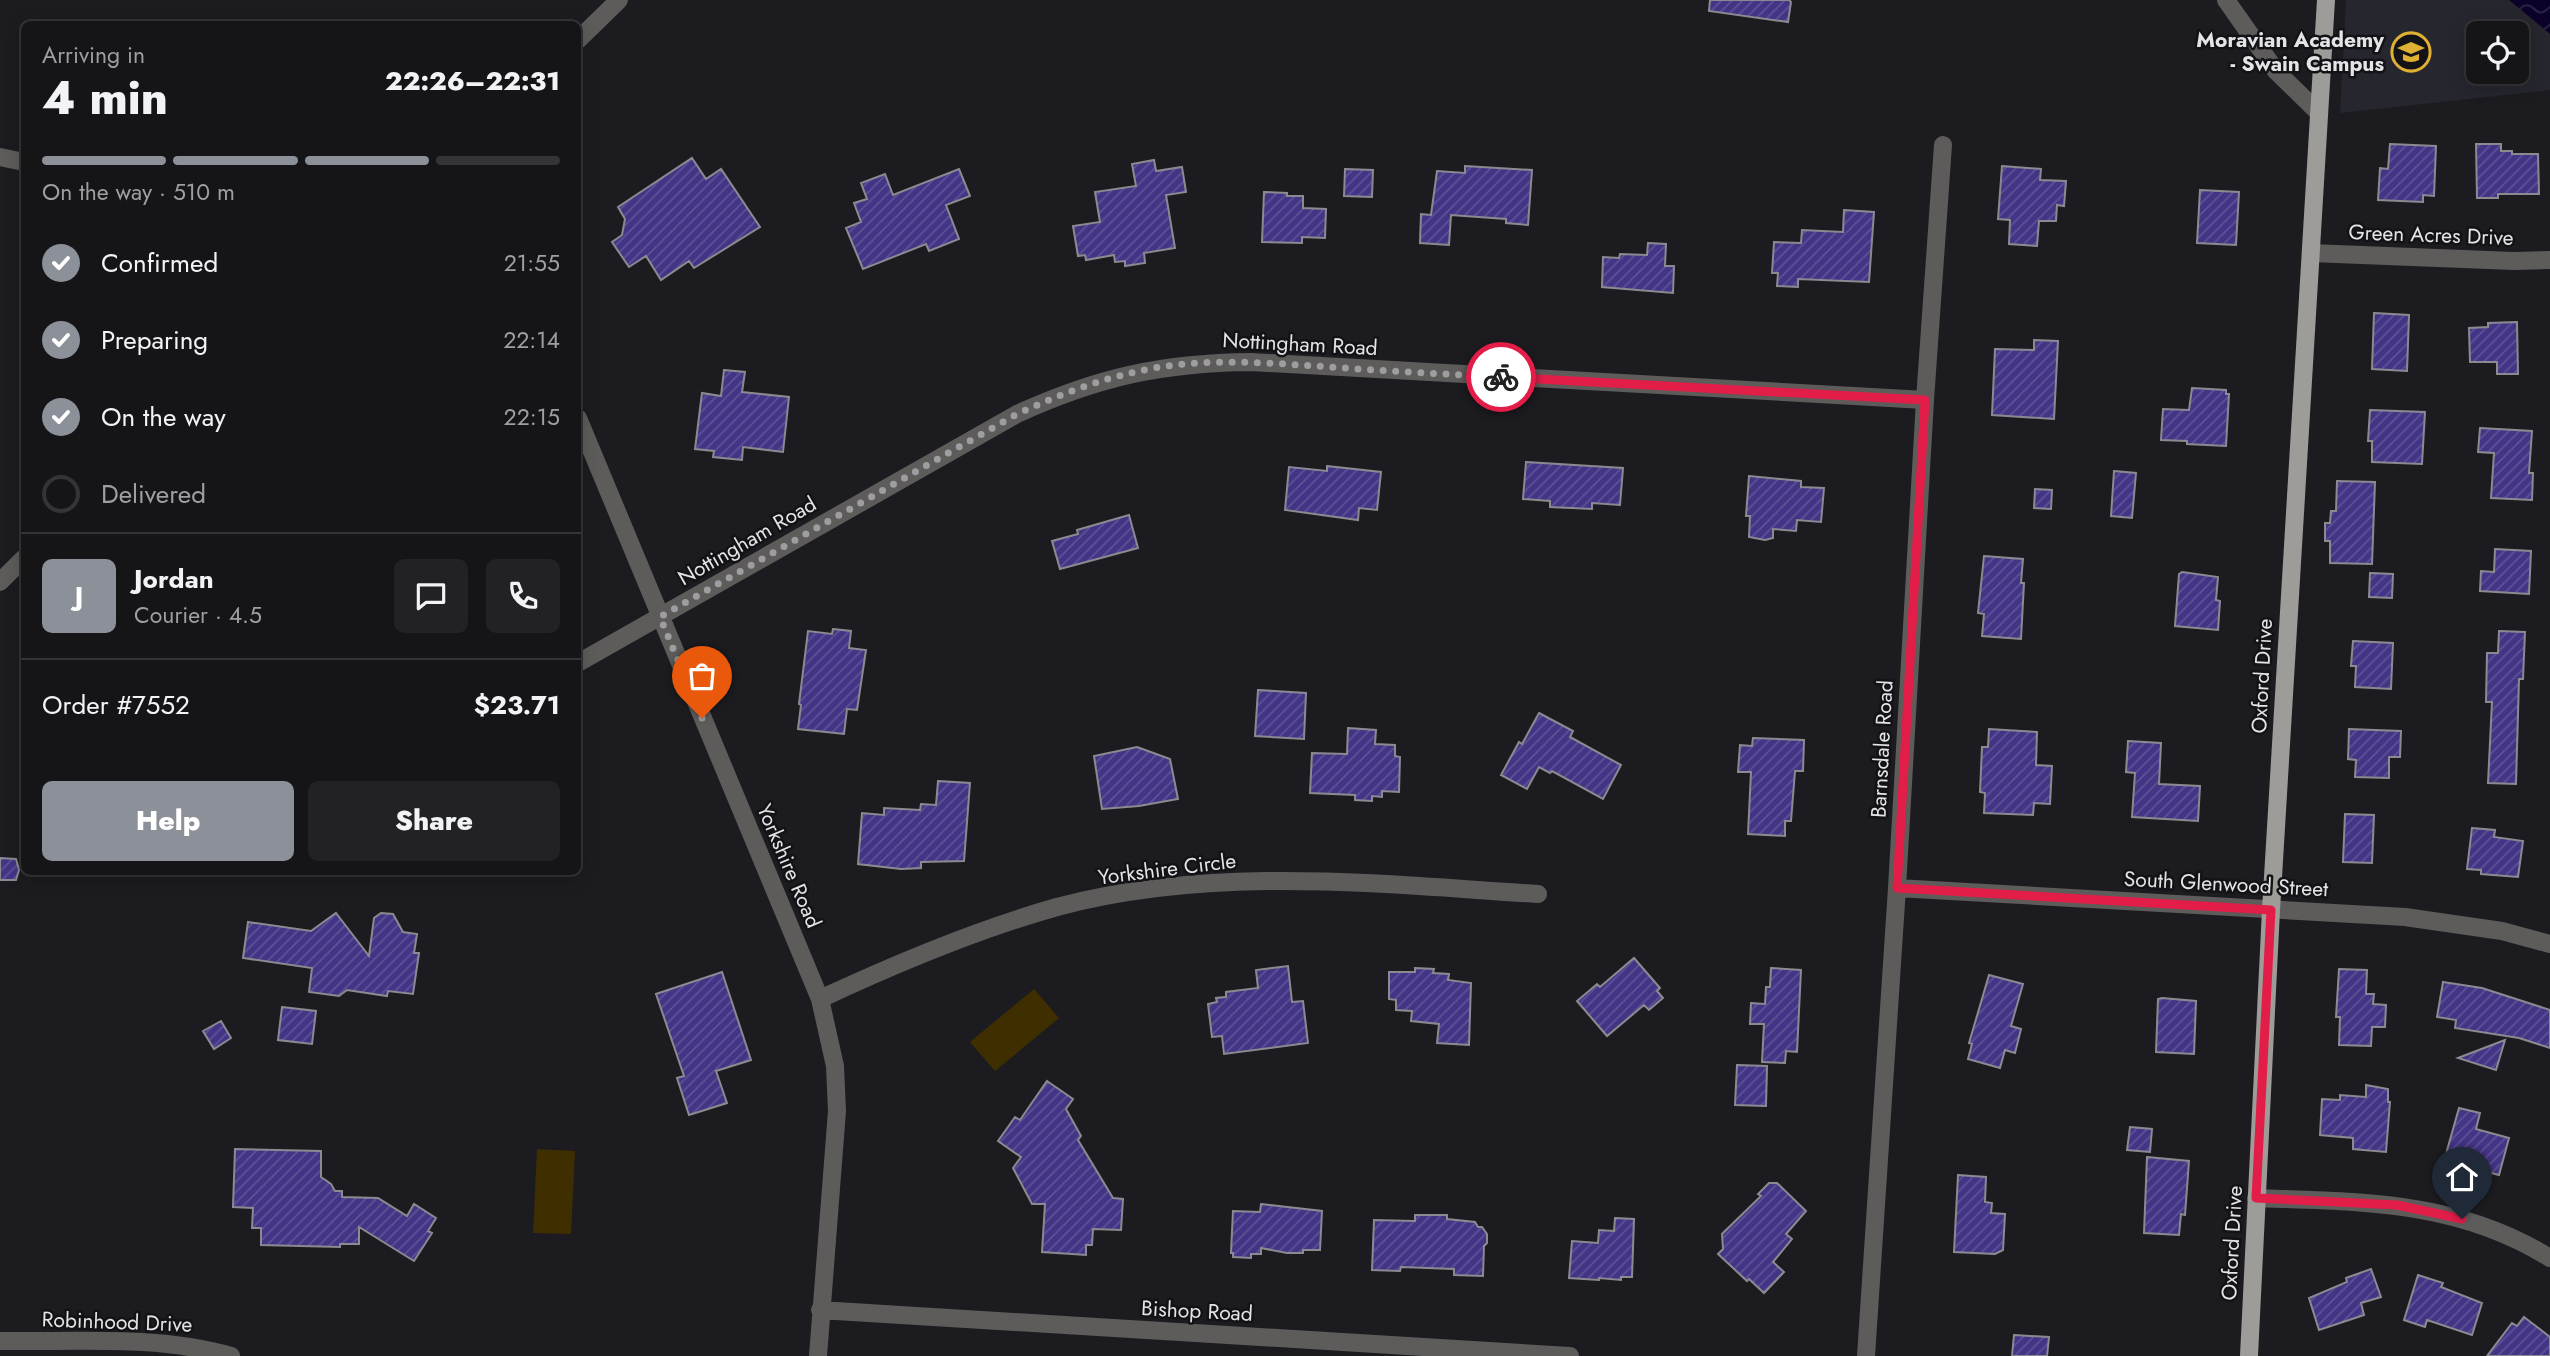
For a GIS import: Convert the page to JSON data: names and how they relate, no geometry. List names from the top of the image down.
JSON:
{
  "streets": {
    "main road": ["Oxford Drive"],
    "street": [
      "Green Acres Drive",
      "Nottingham Road",
      "Barnsdale Road",
      "Yorkshire Road",
      "Yorkshire Circle",
      "South Glenwood Street",
      "Bishop Road",
      "Robinhood Drive"
    ]
  },
  "crossings": [
    ["Green Acres Drive", "Oxford Drive"],
    ["Nottingham Road", "Barnsdale Road"],
    ["Nottingham Road", "Yorkshire Road"],
    ["Oxford Drive", "South Glenwood Street"],
    ["Barnsdale Road", "South Glenwood Street"],
    ["Yorkshire Road", "Yorkshire Circle"],
    ["Yorkshire Road", "Bishop Road"]
  ],
  "places": {
    "school or university": ["Moravian Academy - Swain Campus"]
  },
  "page": {
    "heading": ["4 min", "Arriving in", "22:26–22:31"],
    "panel": [
      "Jordan",
      "Courier · 4.5",
      "Order #7552",
      "$23.71"
    ],
    "bar": "On the way · 510 m",
    "list": [
      ["Confirmed", "21:55"],
      ["Preparing", "22:14"],
      ["On the way", "22:15"],
      "Delivered"
    ],
    "round": "J",
    "buttons": ["Help", "Share"]
  }
}
